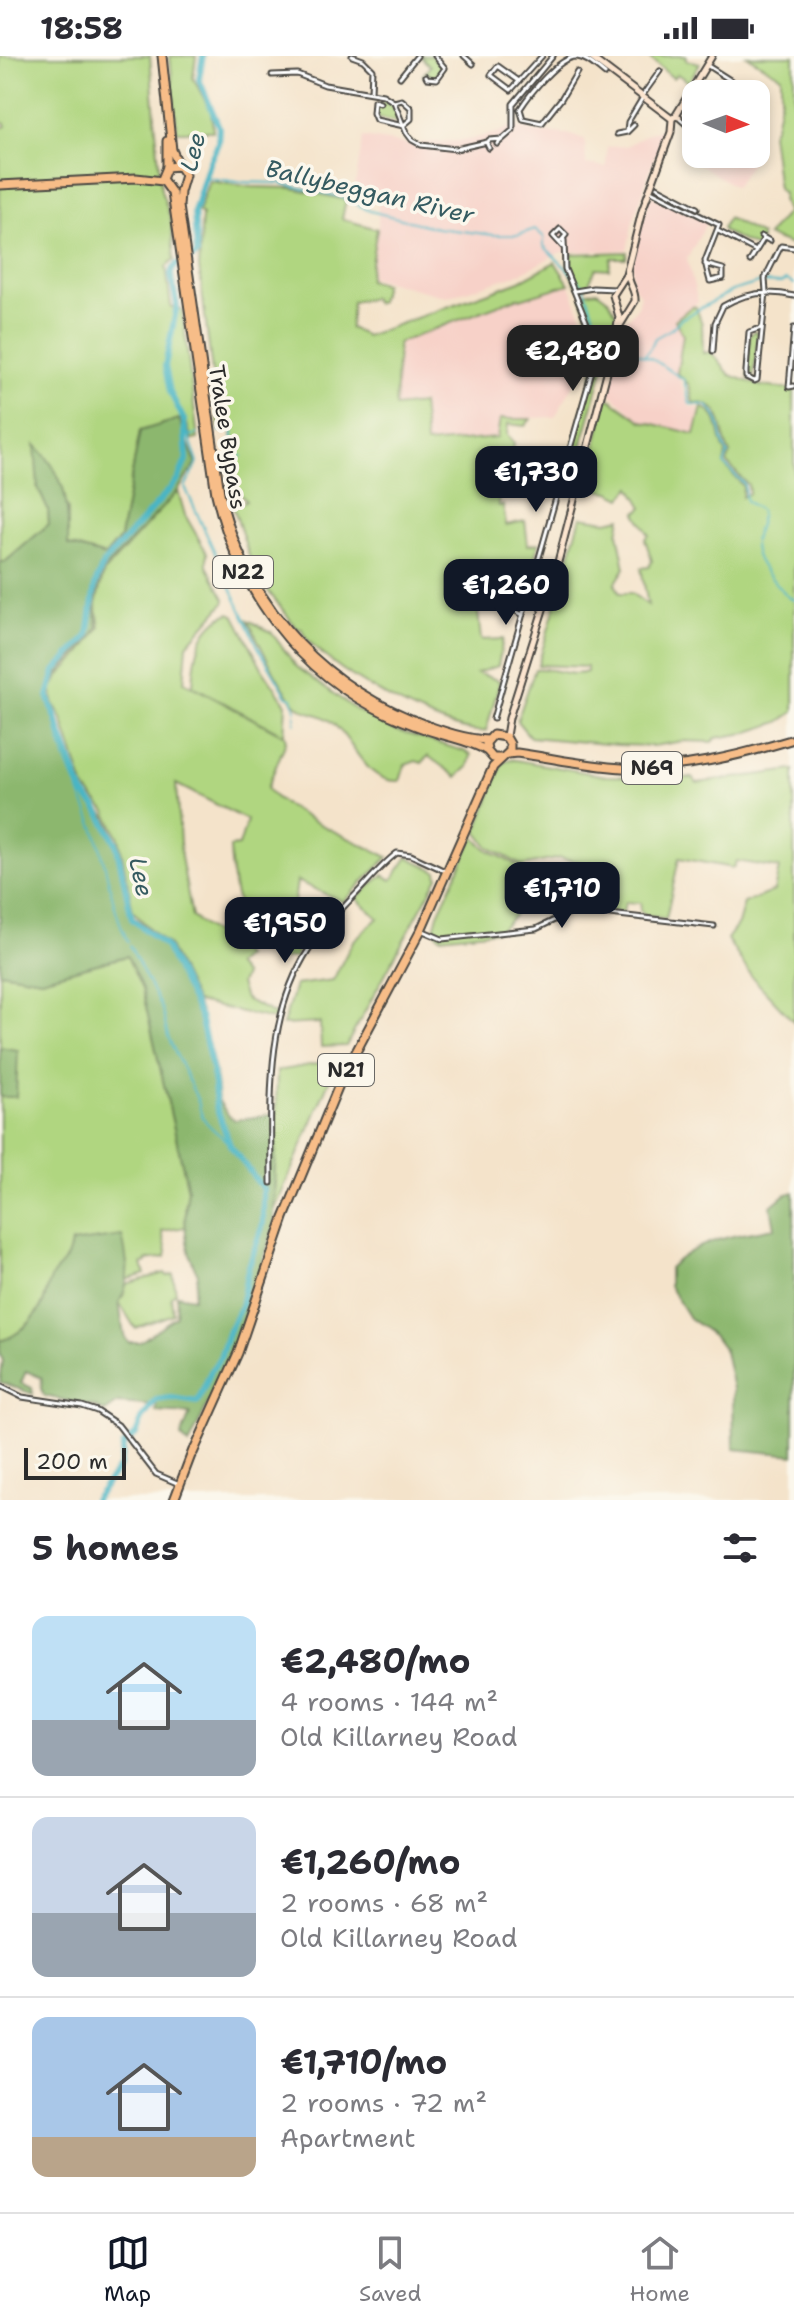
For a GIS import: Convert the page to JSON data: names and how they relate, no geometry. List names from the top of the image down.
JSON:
{
  "streets": {
    "main road": [
      "Tralee Bypass",
      "N22",
      "N69",
      "N21"
    ]
  },
  "crossings": [
    ["Tralee Bypass", "N22"],
    ["Tralee Bypass", "N21"],
    ["N22", "N69"],
    ["N22", "N21"],
    ["N69", "N21"]
  ],
  "water": ["Lee", "Ballybeggan River"],
  "scale_bar": "200 m",
  "north": "right",
  "page": {
    "status": "18:58",
    "price": [
      "€2,480",
      "€1,730",
      "€1,260",
      "€1,710",
      "€1,950"
    ],
    "scale": "200 m",
    "heading": "5 homes",
    "list": [
      {
        "name": "€2,480/mo",
        "note": "4 rooms · 144 m² · Old Killarney Road"
      },
      {
        "name": "€1,260/mo",
        "note": "2 rooms · 68 m² · Old Killarney Road"
      },
      {
        "name": "€1,710/mo",
        "note": "2 rooms · 72 m² · Apartment"
      }
    ],
    "tabs": ["Map", "Saved", "Home"]
  }
}
